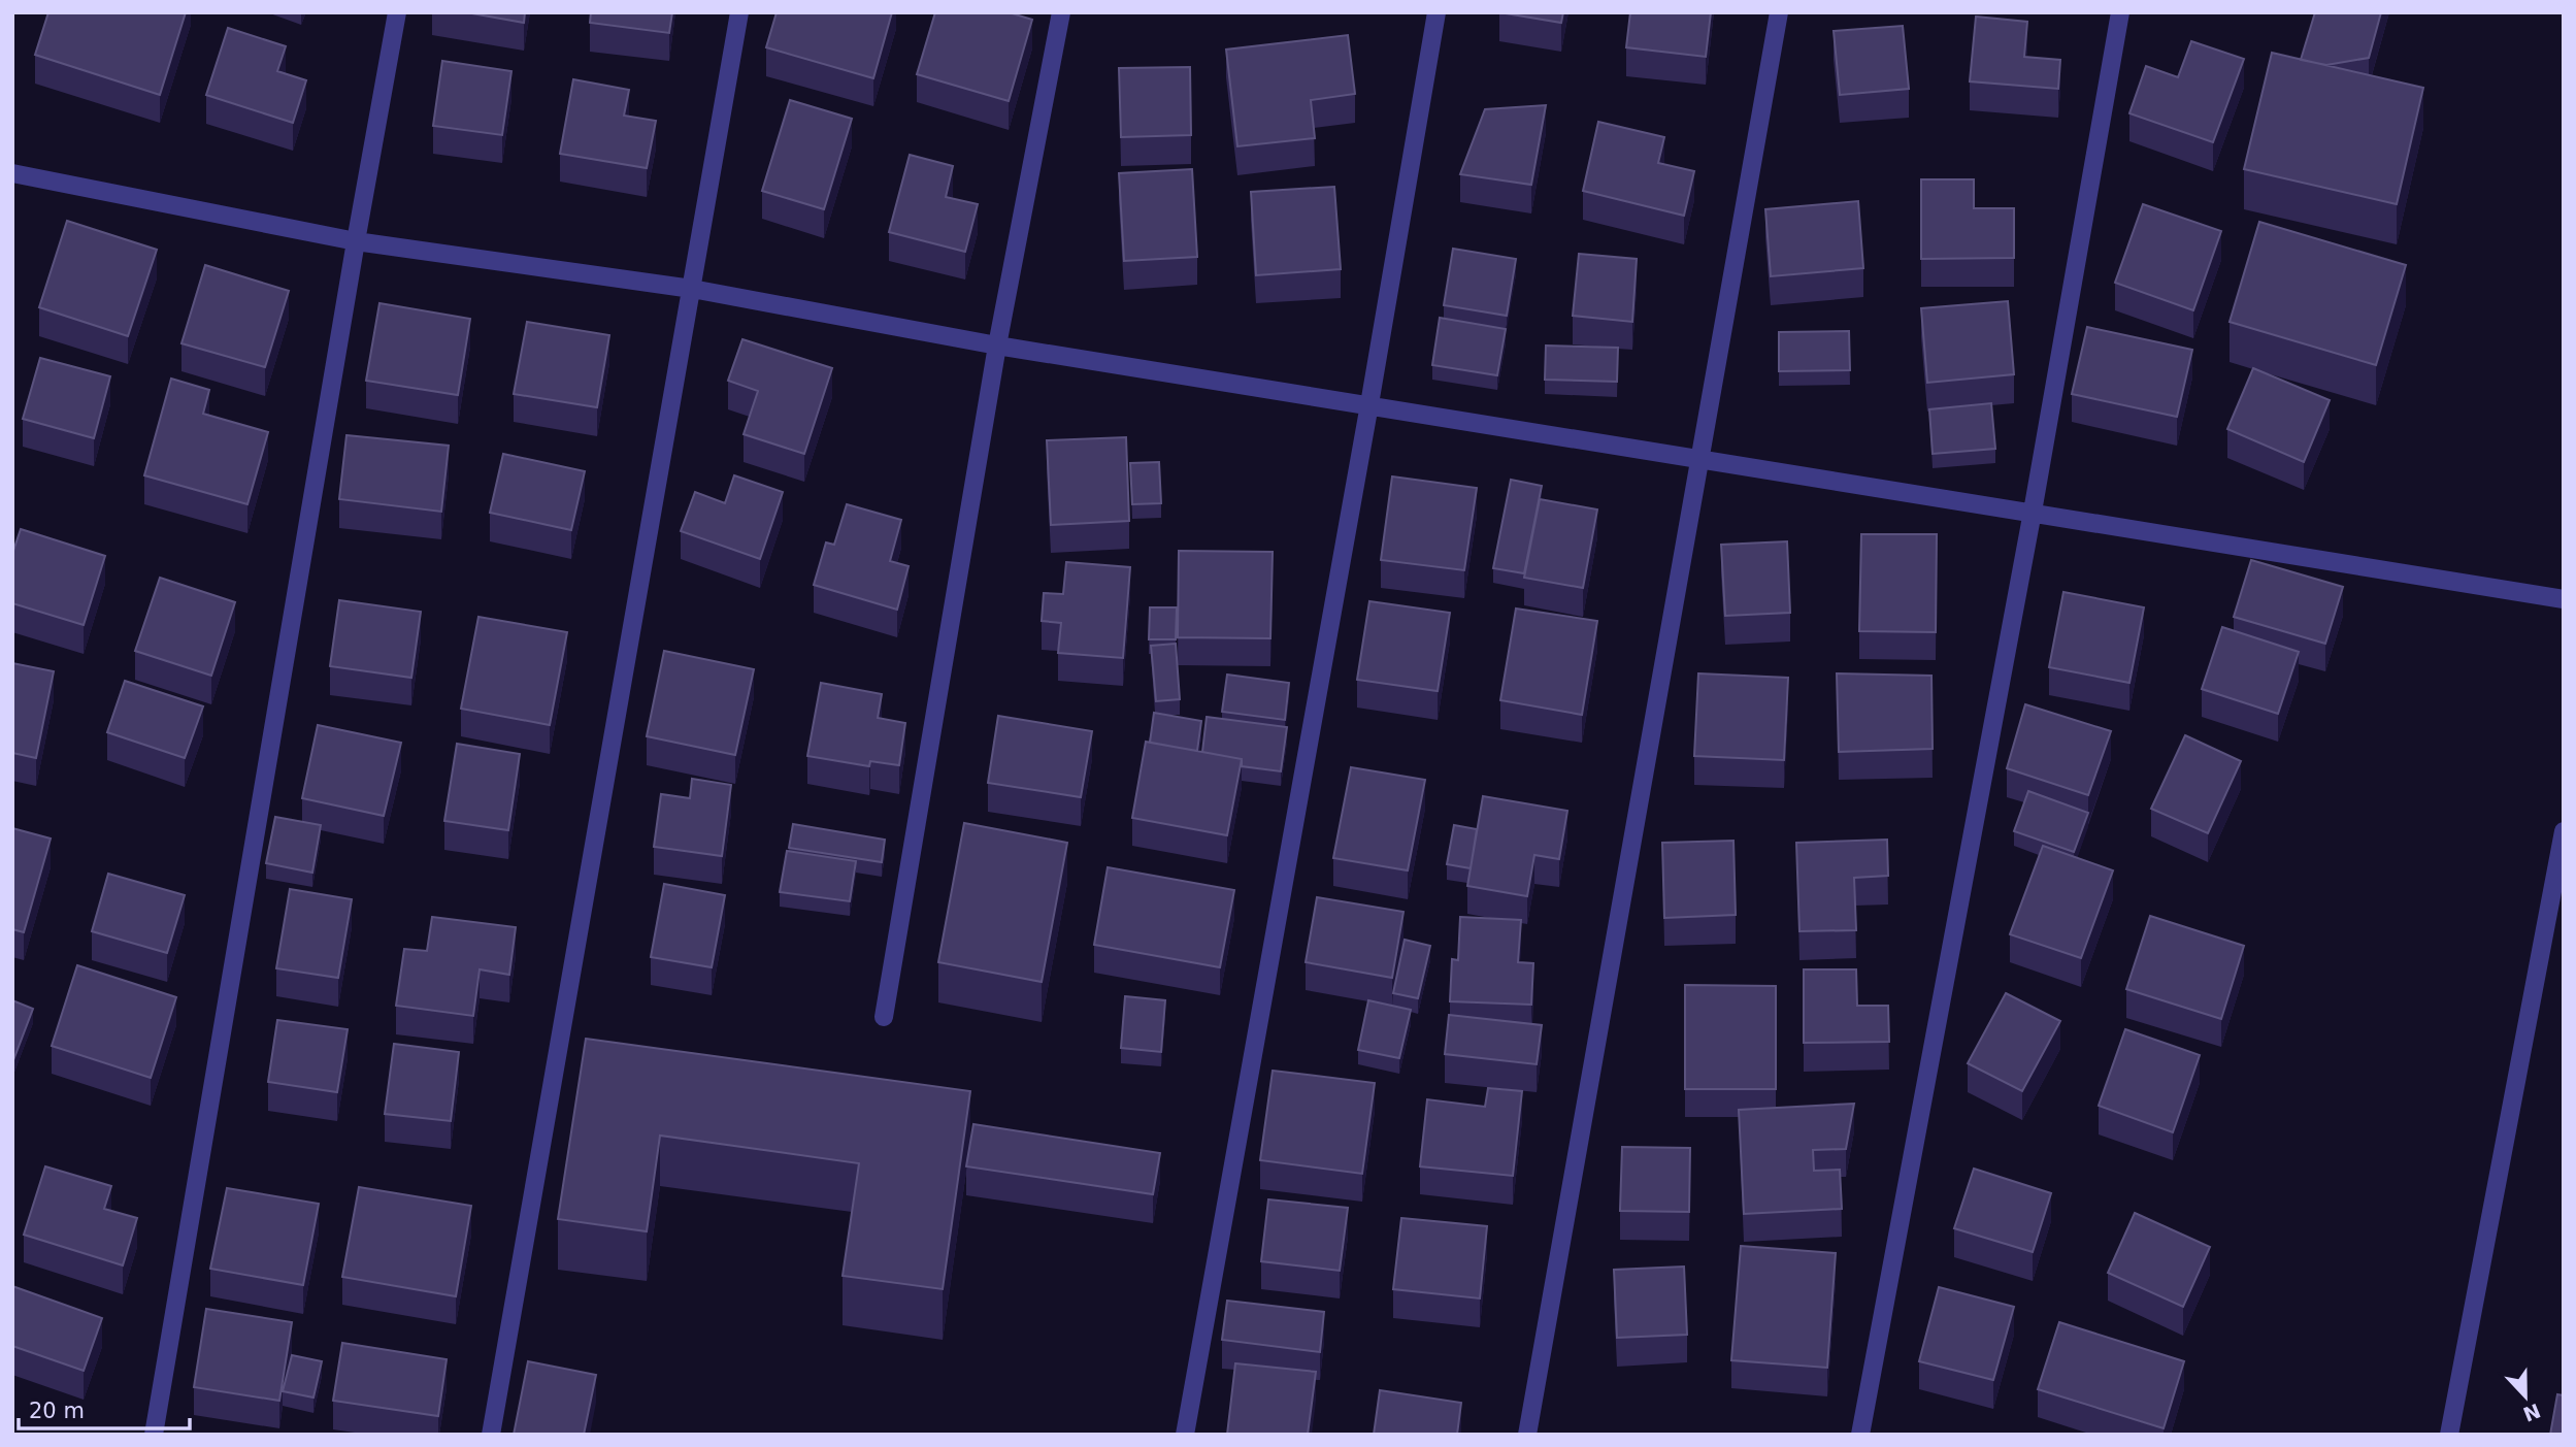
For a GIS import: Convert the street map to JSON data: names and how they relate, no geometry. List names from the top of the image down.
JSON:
{
  "scale_bar": "20 m",
  "north": "bottom"
}
